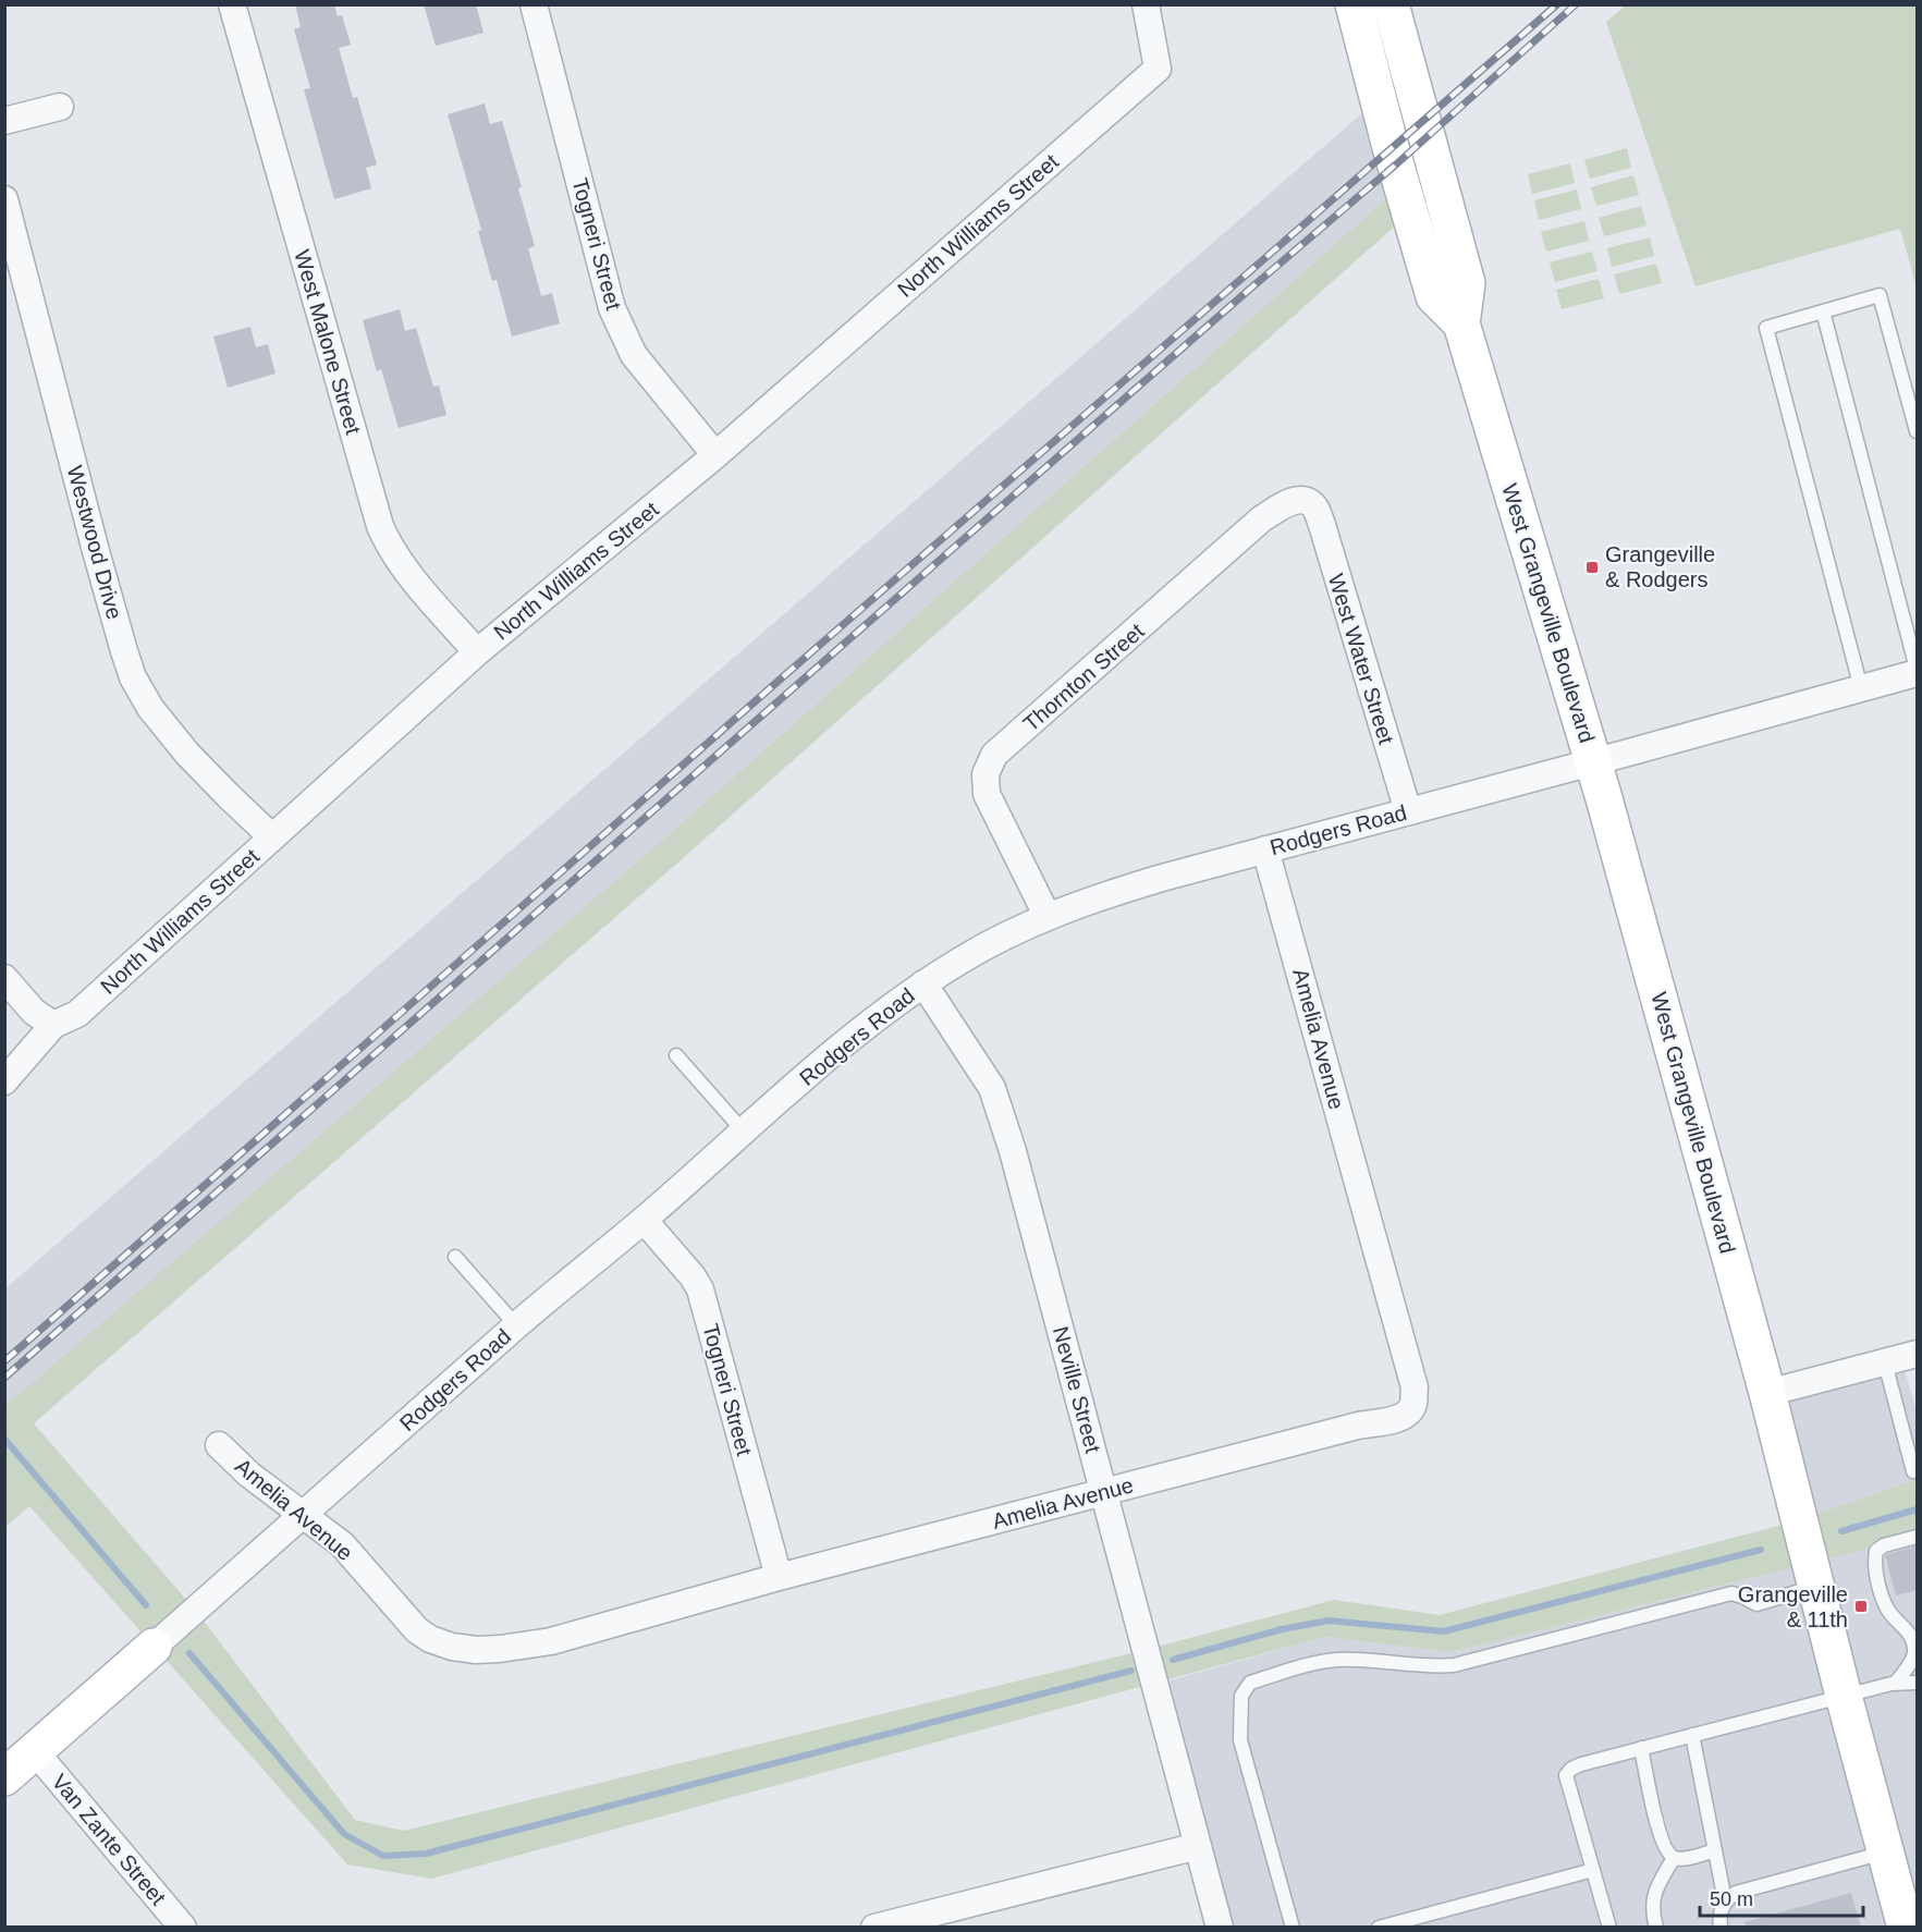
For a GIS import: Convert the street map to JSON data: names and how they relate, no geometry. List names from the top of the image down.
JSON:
{
  "streets": {
    "main road": ["West Grangeville Boulevard", "Rodgers Road"],
    "street": [
      "North Williams Street",
      "Togneri Street",
      "West Malone Street",
      "Westwood Drive",
      "West Water Street",
      "Thornton Street",
      "Amelia Avenue",
      "Neville Street",
      "Van Zante Street"
    ]
  },
  "crossings": [
    ["North Williams Street", "Togneri Street"],
    ["North Williams Street", "West Malone Street"],
    ["North Williams Street", "Westwood Drive"],
    ["Togneri Street", "Rodgers Road"],
    ["Togneri Street", "Amelia Avenue"],
    ["West Grangeville Boulevard", "Rodgers Road"],
    ["West Water Street", "Thornton Street"],
    ["West Water Street", "Rodgers Road"],
    ["Thornton Street", "Rodgers Road"],
    ["Rodgers Road", "Amelia Avenue"],
    ["Rodgers Road", "Neville Street"],
    ["Rodgers Road", "Van Zante Street"],
    ["Amelia Avenue", "Neville Street"]
  ],
  "places": {
    "transit": ["Grangeville & Rodgers", "Grangeville & 11th"]
  },
  "scale_bar": "50 m"
}
